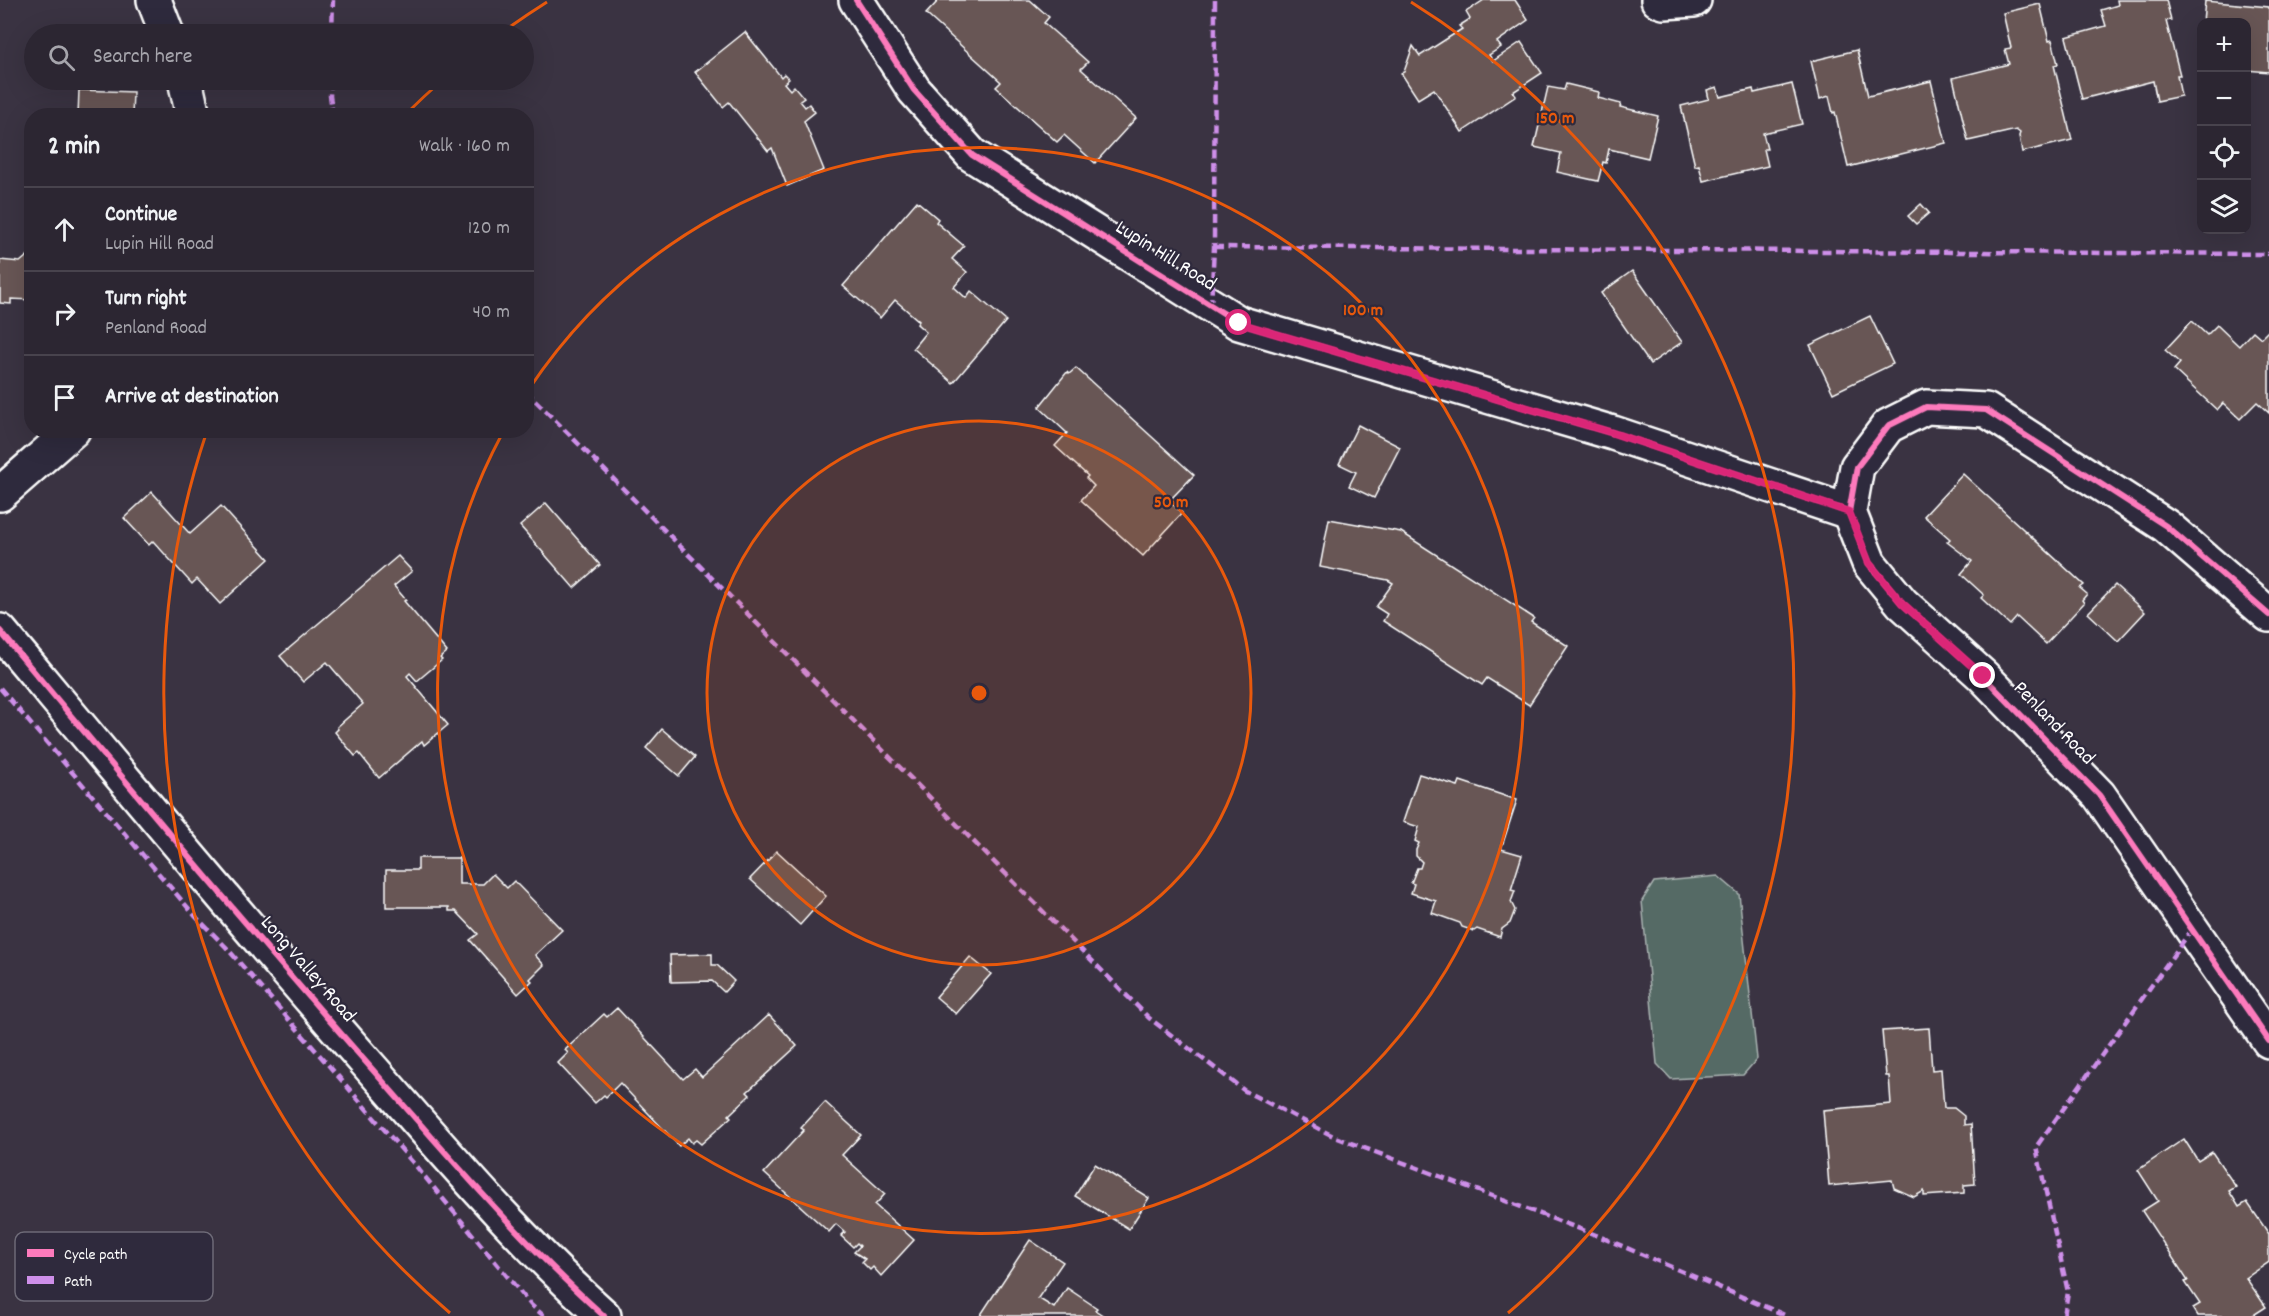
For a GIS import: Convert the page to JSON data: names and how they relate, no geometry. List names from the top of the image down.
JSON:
{
  "streets": {
    "street": ["Lupin Hill Road", "Penland Road", "Long Valley Road"]
  },
  "crossings": [
    ["Lupin Hill Road", "Penland Road"]
  ],
  "legend": ["Cycle path", "Path"],
  "page": {
    "map_buttons": ["+", "−"],
    "search": "Search here",
    "heading": ["2 min", "Walk · 160 m"],
    "list": [
      ["Continue", "Lupin Hill Road", "120 m"],
      ["Turn right", "Penland Road", "40 m"],
      "Arrive at destination"
    ]
  },
  "rings": ["150 m", "100 m", "50 m"]
}
